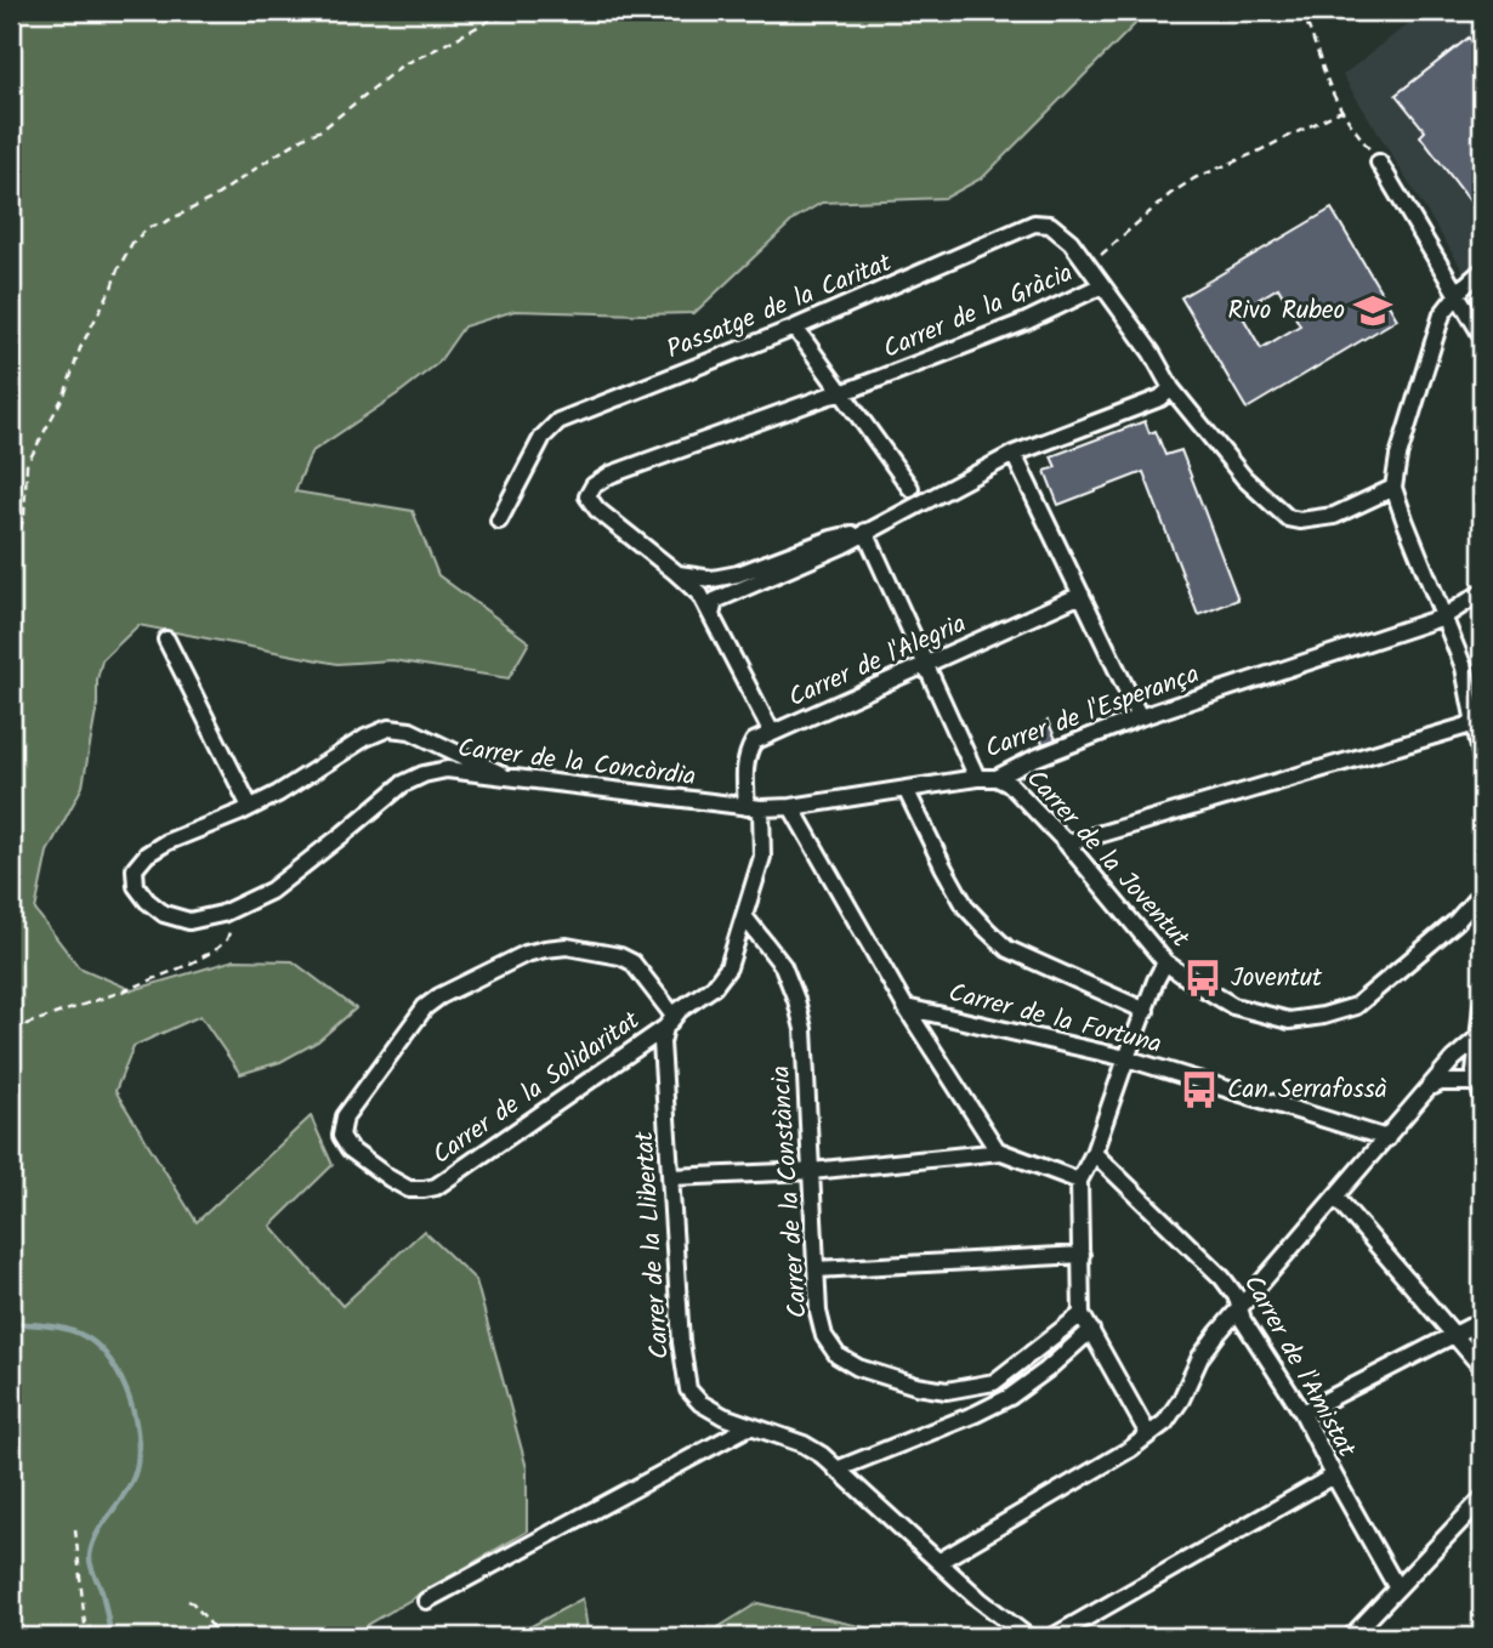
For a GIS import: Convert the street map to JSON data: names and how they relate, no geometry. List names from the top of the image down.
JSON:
{
  "streets": {
    "street": [
      "Passatge de la Caritat",
      "Carrer de la Gràcia",
      "Carrer de l'Alegria",
      "Carrer de l'Esperança",
      "Carrer de la Concòrdia",
      "Carrer de la Joventut",
      "Carrer de la Fortuna",
      "Carrer de la Solidaritat",
      "Carrer de la Constància",
      "Carrer de la Llibertat",
      "Carrer de l'Amistat"
    ]
  },
  "crossings": [
    ["Passatge de la Caritat", "Carrer de la Gràcia"],
    ["Carrer de l'Alegria", "Carrer de l'Esperança"],
    ["Carrer de l'Alegria", "Carrer de la Concòrdia"],
    ["Carrer de l'Esperança", "Carrer de la Concòrdia"],
    ["Carrer de l'Esperança", "Carrer de la Joventut"],
    ["Carrer de la Solidaritat", "Carrer de la Llibertat"]
  ],
  "places": {
    "school or university": ["Rivo Rubeo"],
    "bus stop": ["Joventut", "Can Serrafossà"]
  }
}
